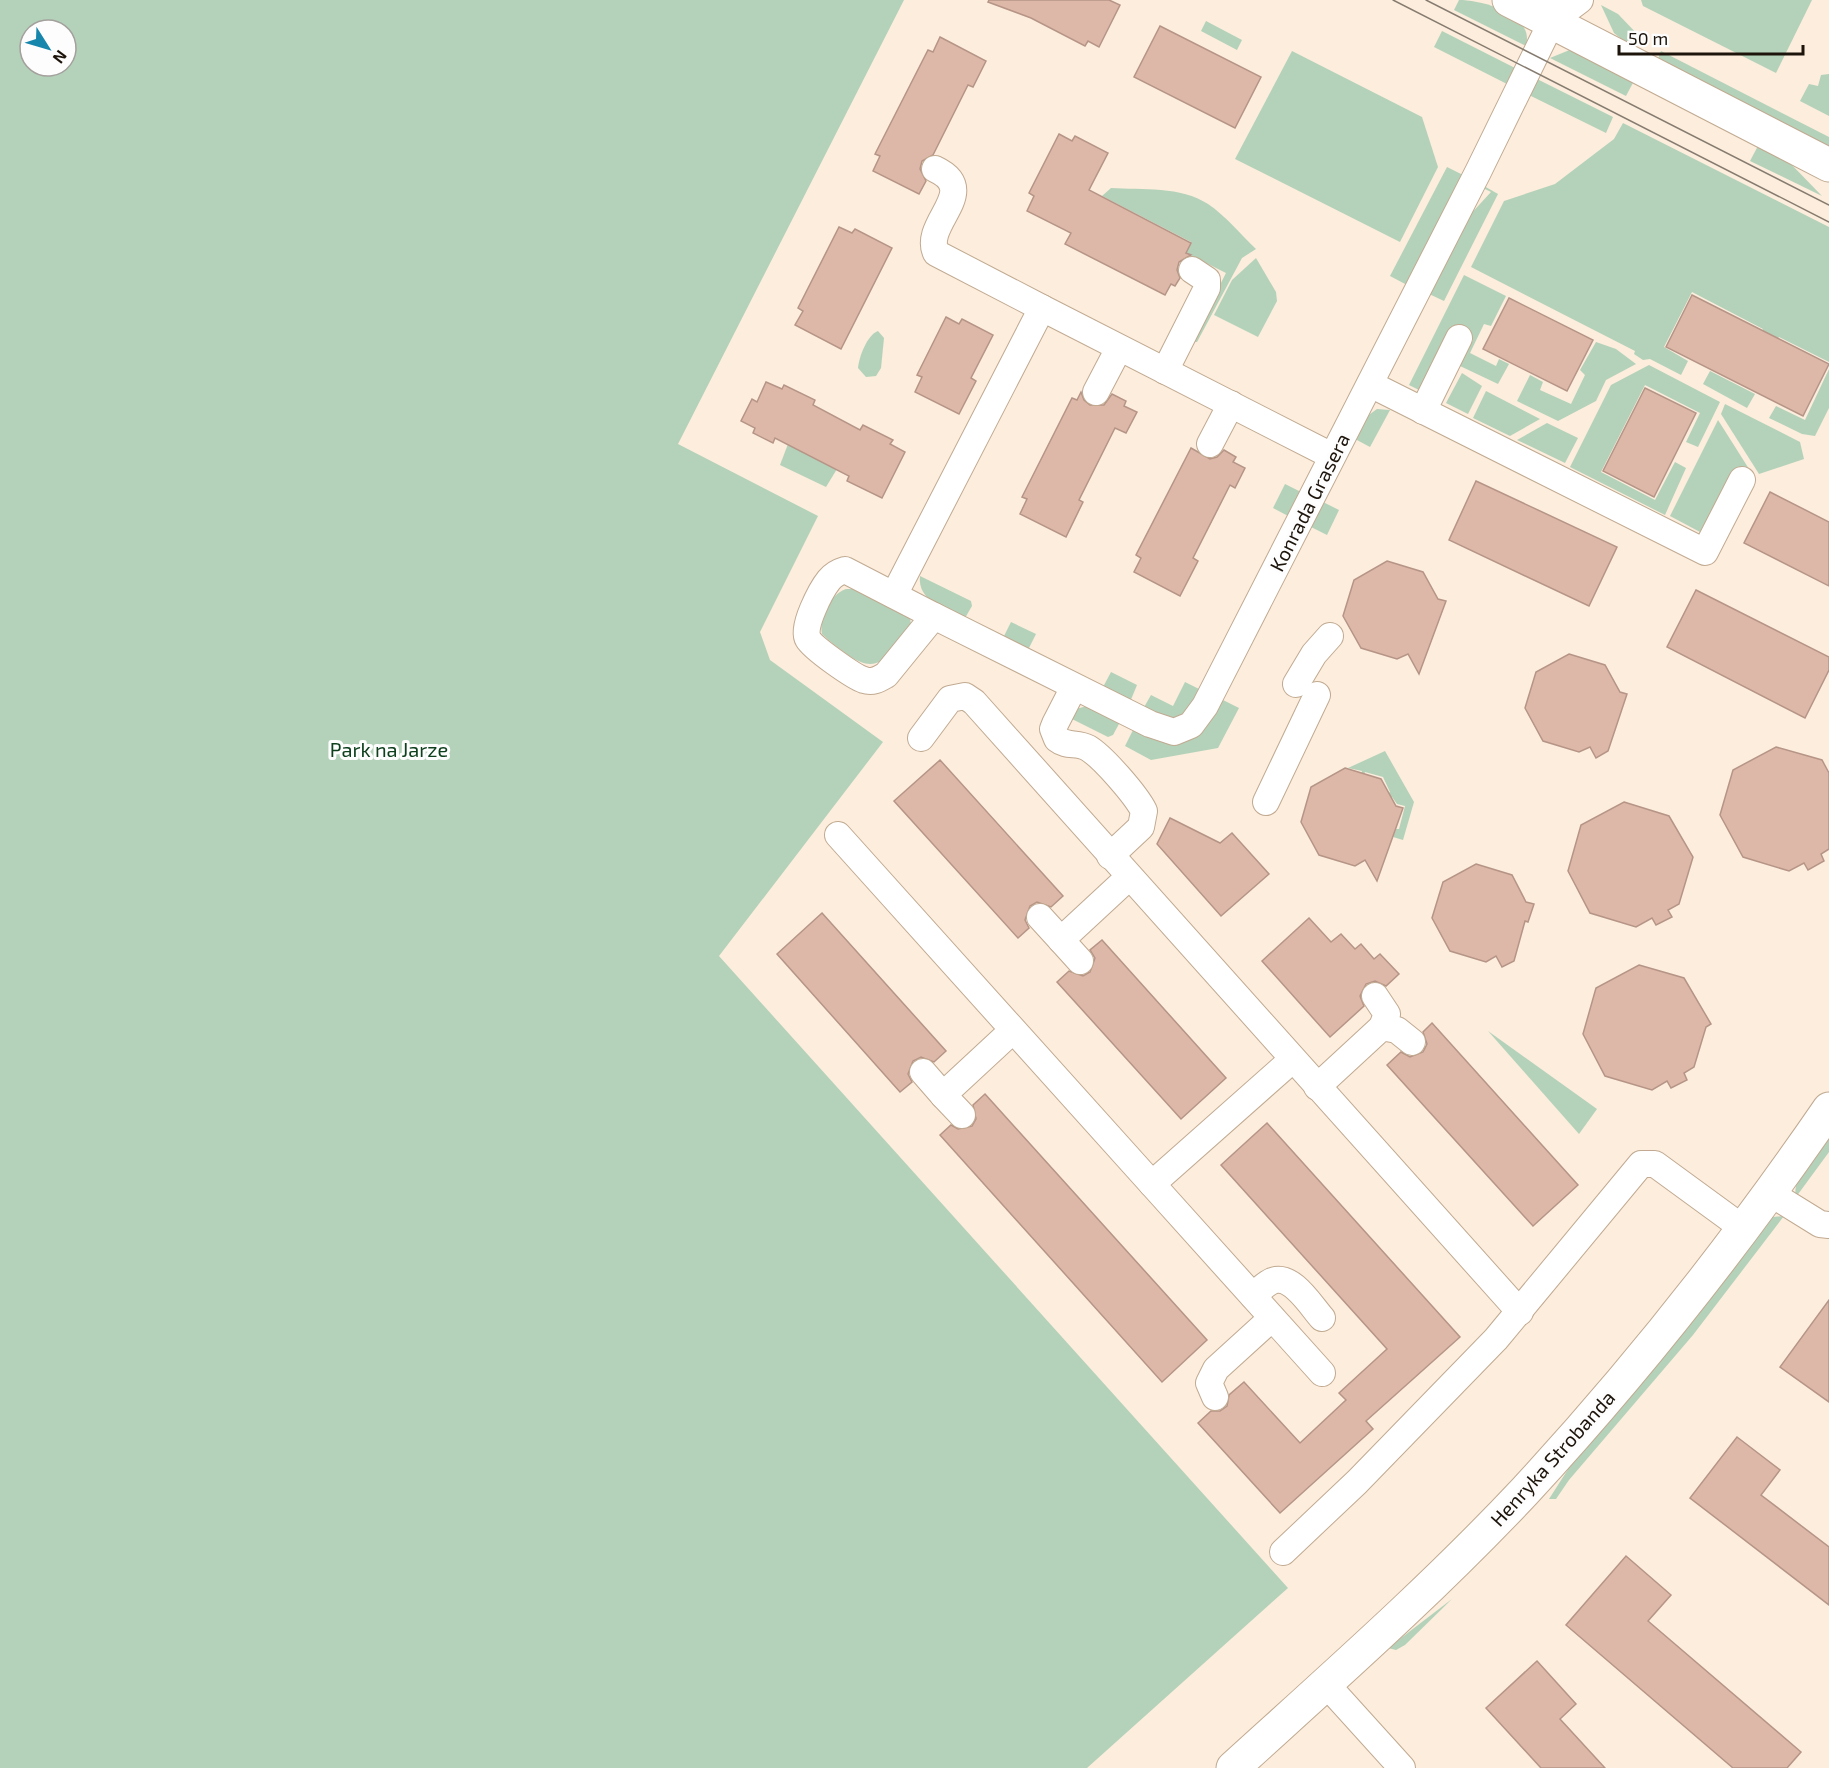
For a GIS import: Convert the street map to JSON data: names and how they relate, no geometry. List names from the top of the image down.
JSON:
{
  "streets": {
    "street": ["Konrada Grasera", "Henryka Strobanda"]
  },
  "parks": ["Park na Jarze"],
  "scale_bar": "50 m",
  "north": "bottom right"
}
